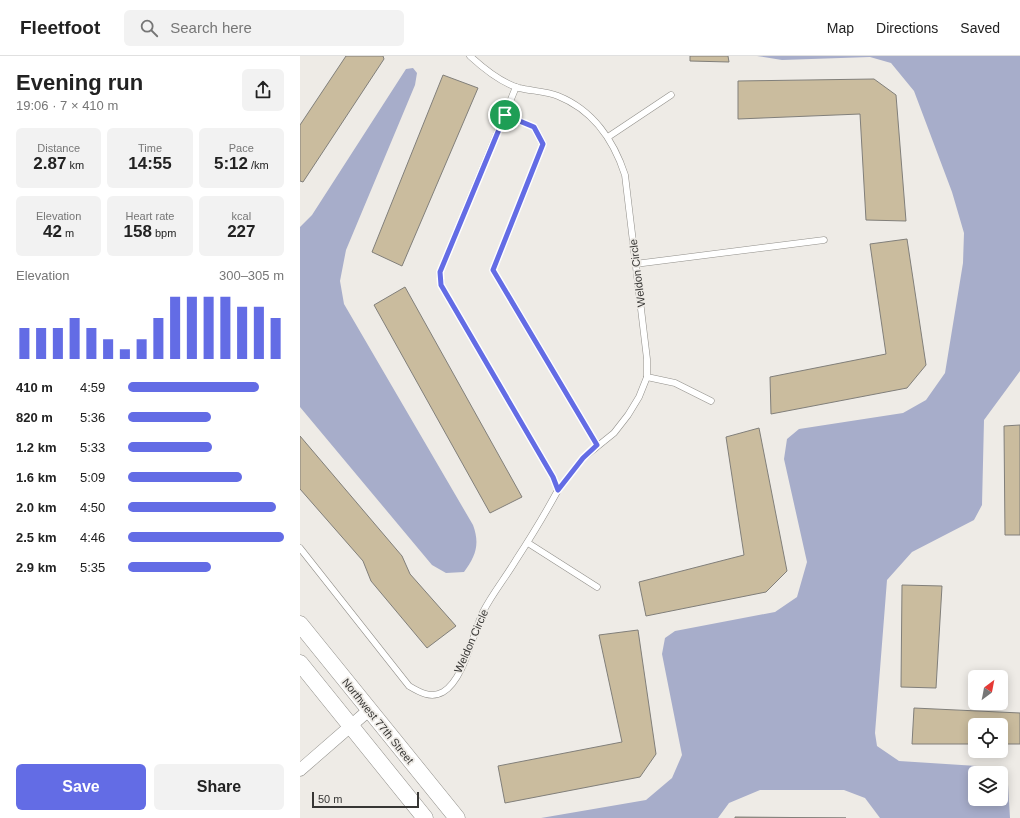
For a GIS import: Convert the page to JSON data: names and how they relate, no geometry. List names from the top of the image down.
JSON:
{
  "streets": {
    "street": ["Northwest 77th Street"],
    "lane": ["Weldon Circle"]
  },
  "scale_bar": "50 m",
  "north": "top right",
  "page": {
    "header": "Fleetfoot",
    "search": "Search here",
    "nav": ["Map", "Directions", "Saved"],
    "heading": ["Evening run", "19:06 · 7 × 410 m"],
    "stats": [
      ["Distance", "2.87 km"],
      ["Time", "14:55"],
      ["Pace", "5:12 /km"],
      ["Elevation", "42 m"],
      ["Heart rate", "158 bpm"],
      ["kcal", "227"]
    ],
    "chart": ["Elevation", "300–305 m"],
    "list": [
      {
        "name": "410 m",
        "note": "4:59"
      },
      {
        "name": "820 m",
        "note": "5:36"
      },
      {
        "name": "1.2 km",
        "note": "5:33"
      },
      {
        "name": "1.6 km",
        "note": "5:09"
      },
      {
        "name": "2.0 km",
        "note": "4:50"
      },
      {
        "name": "2.5 km",
        "note": "4:46"
      },
      {
        "name": "2.9 km",
        "note": "5:35"
      }
    ],
    "buttons": ["Save", "Share"],
    "scale": "50 m"
  }
}
